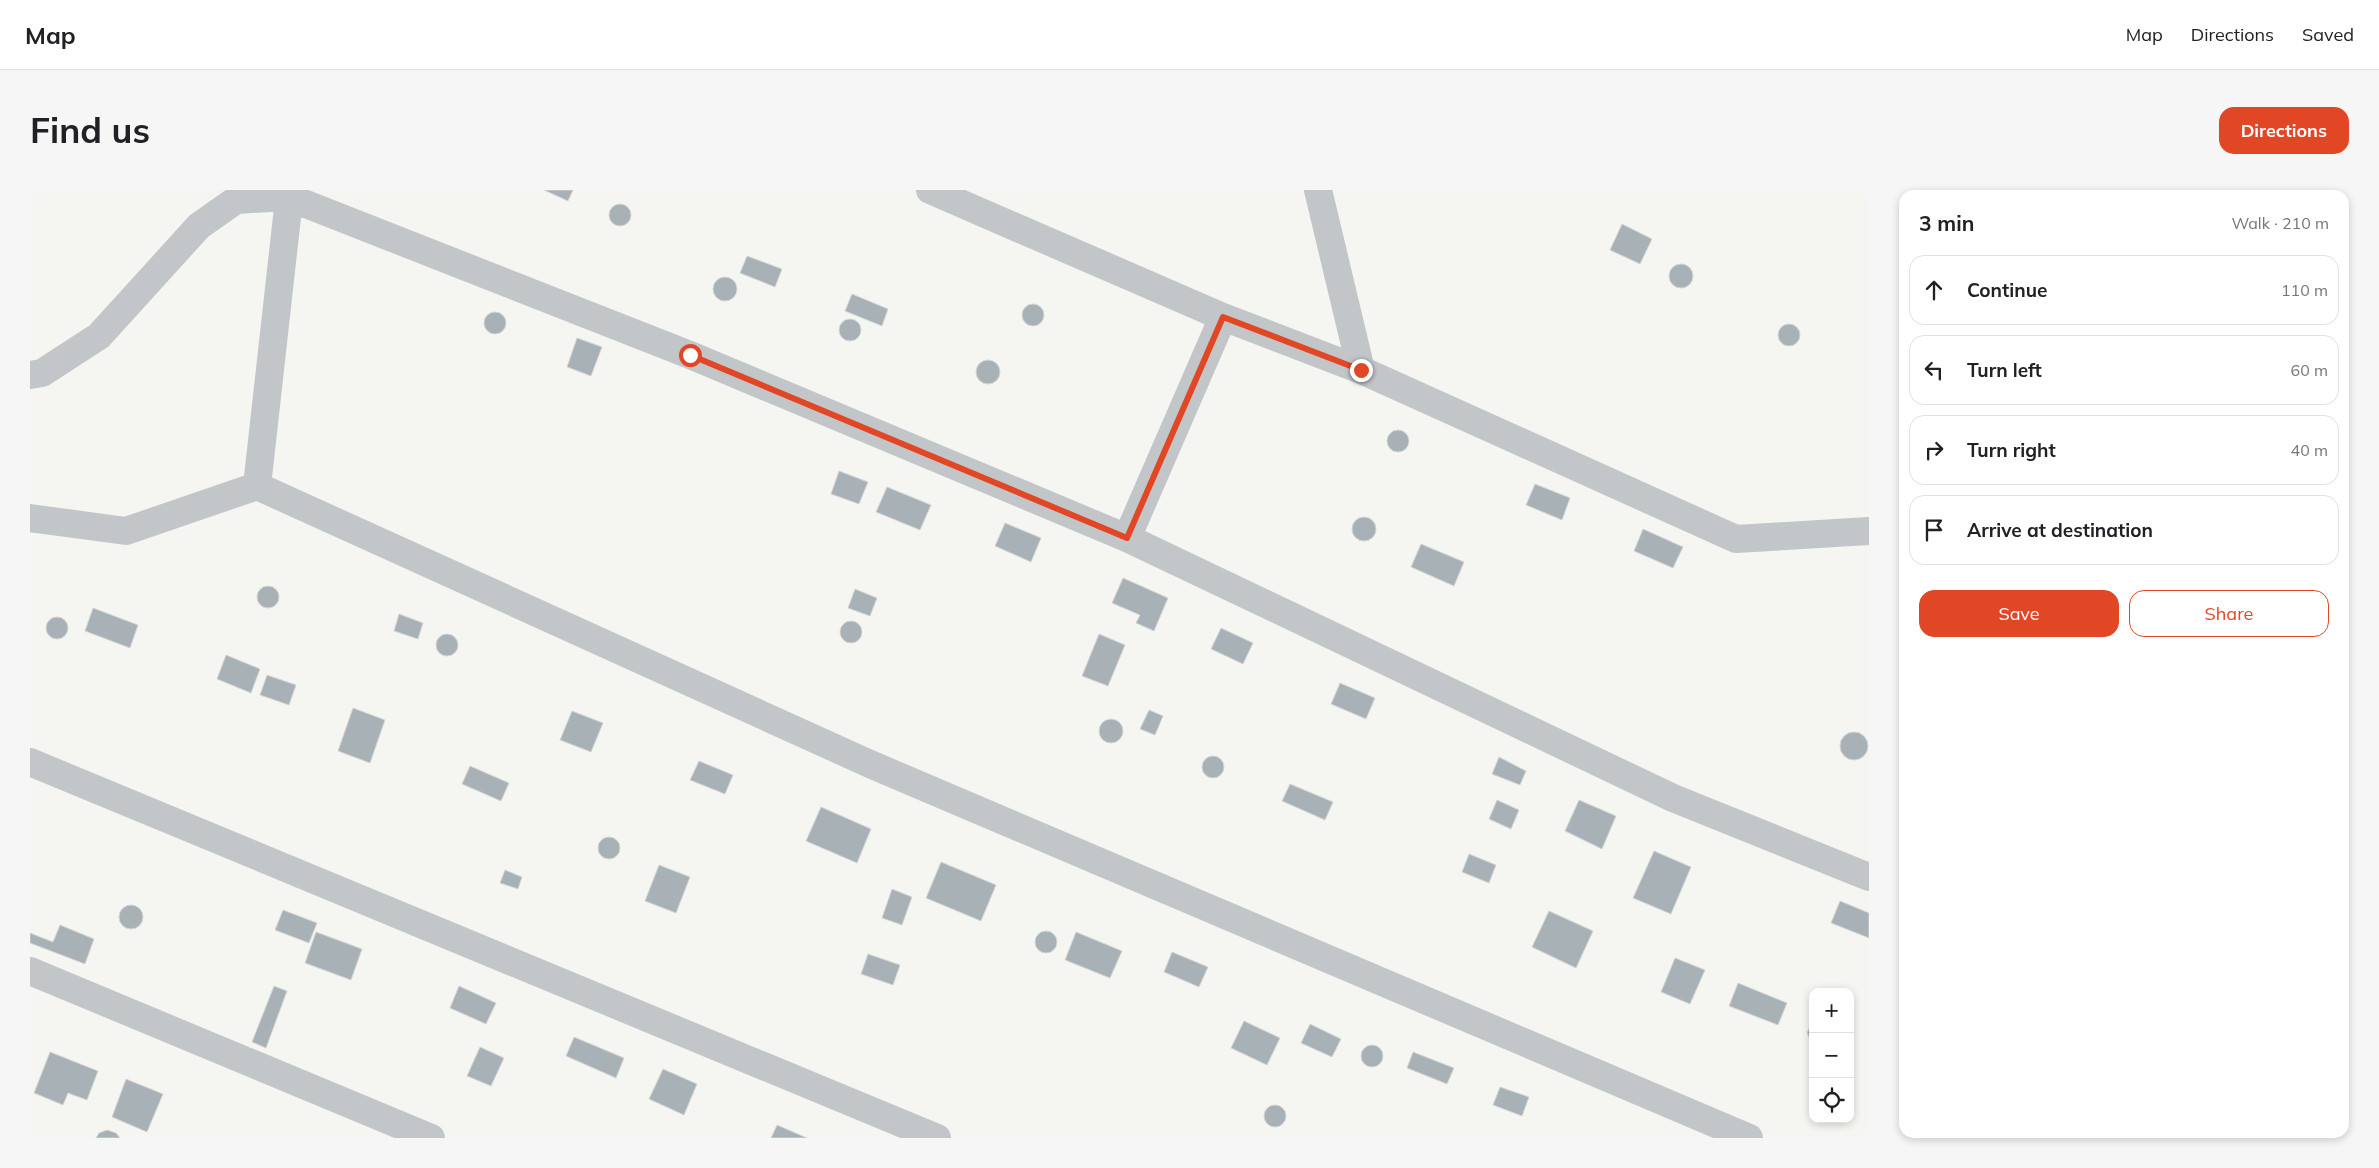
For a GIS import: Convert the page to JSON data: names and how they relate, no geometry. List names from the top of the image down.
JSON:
{
  "page": {
    "header": "Map",
    "nav": ["Map", "Directions", "Saved"],
    "buttons": [
      "Directions",
      ["Save", "Share"]
    ],
    "title": "Find us",
    "heading": ["3 min", "Walk · 210 m"],
    "list": [
      ["Continue", "110 m"],
      ["Turn left", "60 m"],
      ["Turn right", "40 m"],
      "Arrive at destination"
    ],
    "map_buttons": ["+", "−"]
  }
}
